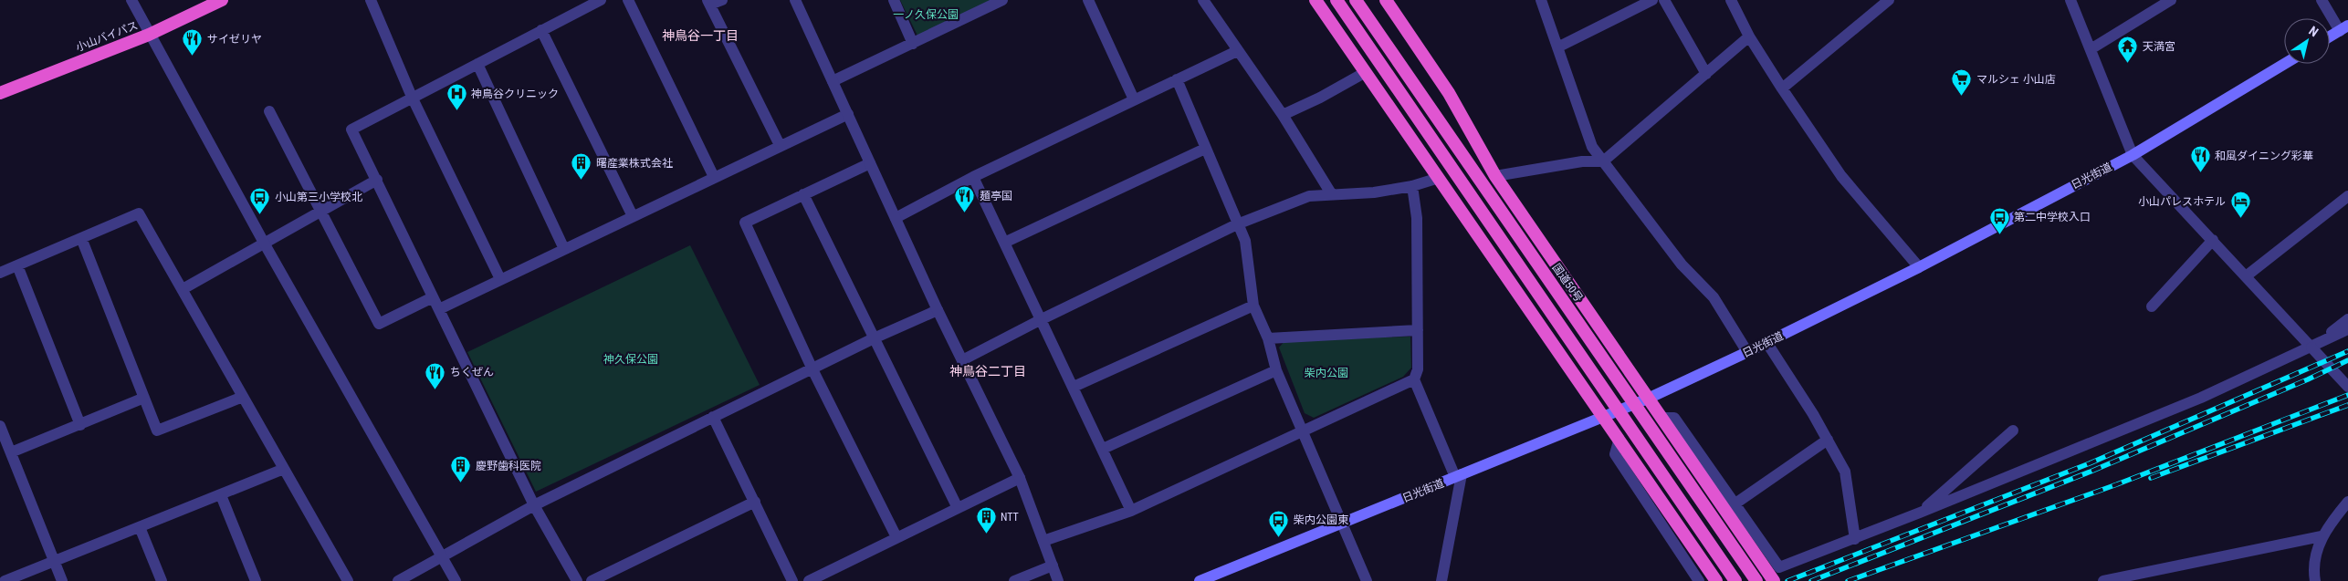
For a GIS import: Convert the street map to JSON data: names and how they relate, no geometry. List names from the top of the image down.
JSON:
{
  "streets": {
    "highway": ["小山バイパス", "国道50号"],
    "main road": ["日光街道"]
  },
  "districts": ["神鳥谷一丁目", "神鳥谷二丁目"],
  "parks": ["一ノ久保公園", "神久保公園", "柴内公園"],
  "places": {
    "restaurant": [
      "サイゼリヤ",
      "和風ダイニング彩華",
      "麺亭国",
      "ちくぜん"
    ],
    "temple": ["天満宮"],
    "supermarket": ["マルシェ 小山店"],
    "hospital": ["神鳥谷クリニック"],
    "building": ["曙産業株式会社", "慶野歯科医院", "NTT"],
    "bus stop": ["小山第三小学校北", "第二中学校入口", "柴内公園東"],
    "hotel": ["小山パレスホテル"]
  },
  "north": "top right"
}
